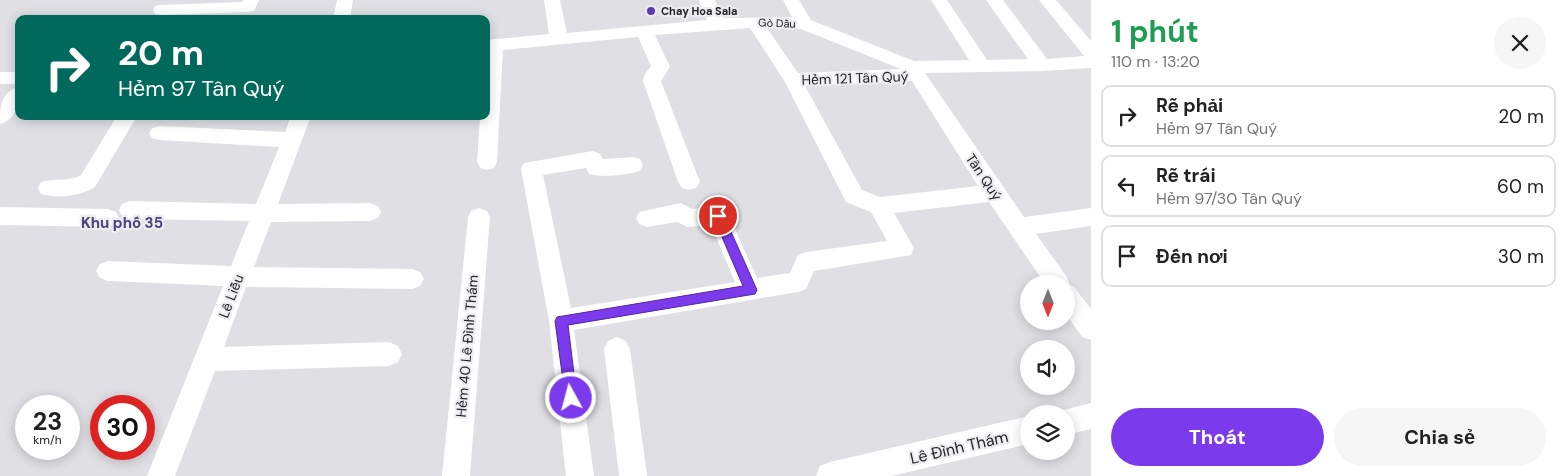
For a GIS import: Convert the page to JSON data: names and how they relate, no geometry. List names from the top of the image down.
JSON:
{
  "streets": {
    "street": [
      "Gò Dầu",
      "Hẻm 121 Tân Quý",
      "Tân Quý",
      "Lê Liễu",
      "Hẻm 40 Lê Đình Thám",
      "Lê Đình Thám"
    ]
  },
  "crossings": [
    ["Gò Dầu", "Hẻm 121 Tân Quý"],
    ["Gò Dầu", "Tân Quý"],
    ["Hẻm 121 Tân Quý", "Tân Quý"]
  ],
  "districts": ["Khu phố 35"],
  "places": ["Chay Hoa Sala"],
  "north": "bottom",
  "page": {
    "heading": ["1 phút", "110 m · 13:20"],
    "turn": ["20 m", "Hẻm 97 Tân Quý"],
    "list": [
      {
        "name": "Rẽ phải",
        "note": "Hẻm 97 Tân Quý",
        "value": "20 m"
      },
      {
        "name": "Rẽ trái",
        "note": "Hẻm 97/30 Tân Quý",
        "value": "60 m"
      },
      {
        "name": "Đến nơi",
        "value": "30 m"
      }
    ],
    "speed": "23 km/h",
    "limit": "30",
    "buttons": ["Thoát", "Chia sẻ"]
  }
}
